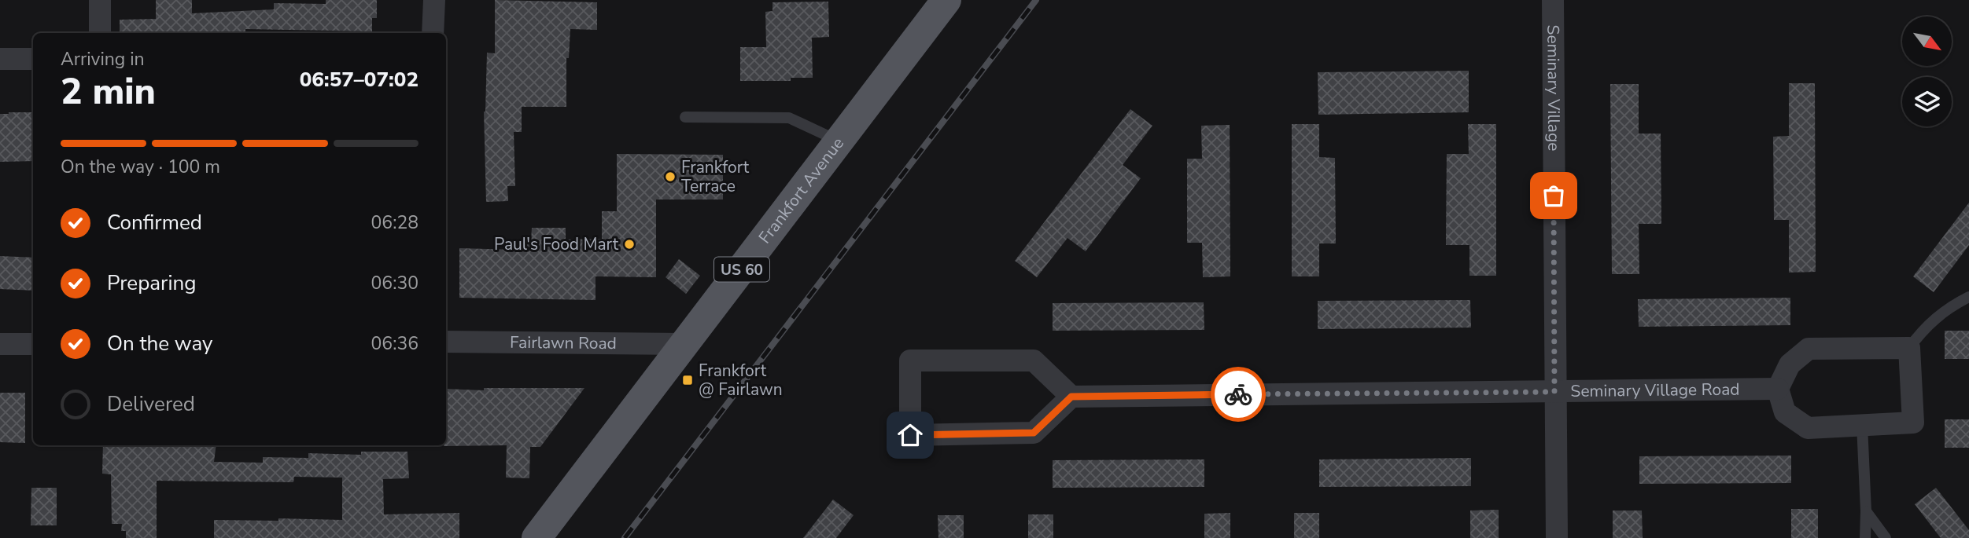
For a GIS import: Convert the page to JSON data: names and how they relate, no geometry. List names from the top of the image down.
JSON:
{
  "streets": {
    "main road": ["Frankfort Avenue", "US 60"],
    "street": ["Seminary Village", "Fairlawn Road", "Seminary Village Road"]
  },
  "crossings": [
    ["Seminary Village", "Seminary Village Road"],
    ["Frankfort Avenue", "Fairlawn Road"]
  ],
  "places": {
    "other": ["Frankfort Terrace", "Paul's Food Mart"],
    "transit": ["Frankfort @ Fairlawn"]
  },
  "north": "bottom right",
  "page": {
    "heading": ["2 min", "Arriving in", "06:57–07:02"],
    "bar": "On the way · 100 m",
    "list": [
      ["Confirmed", "06:28"],
      ["Preparing", "06:30"],
      ["On the way", "06:36"],
      "Delivered"
    ]
  }
}
